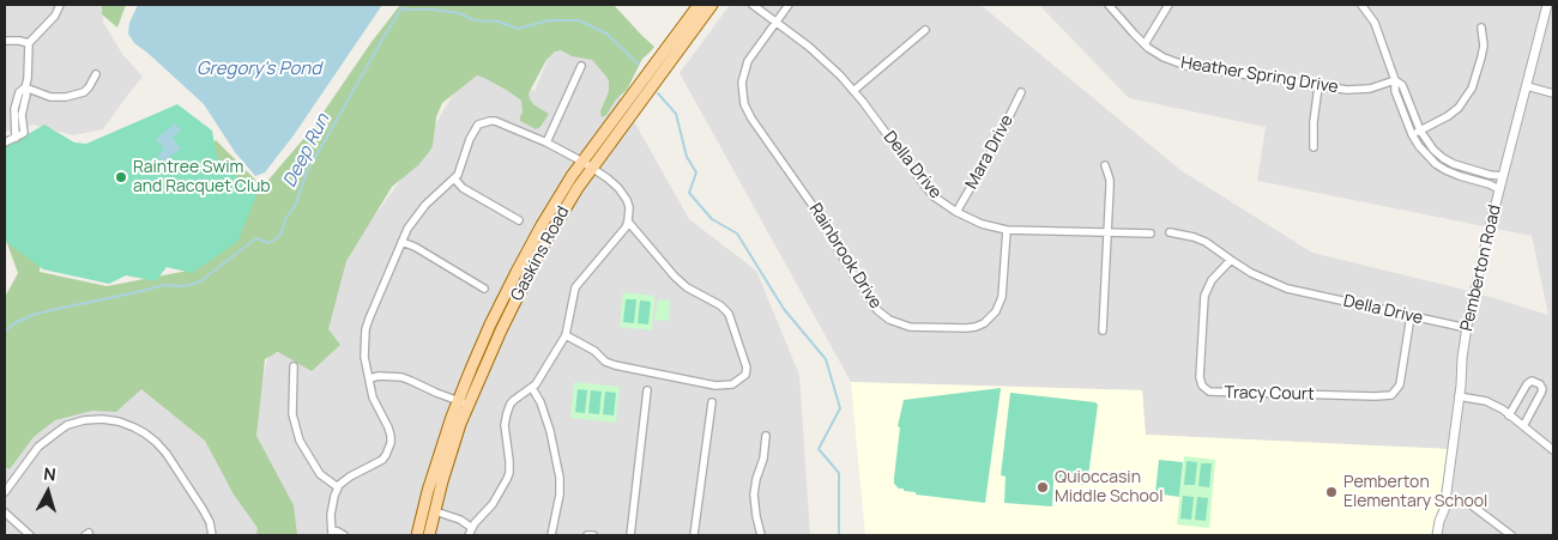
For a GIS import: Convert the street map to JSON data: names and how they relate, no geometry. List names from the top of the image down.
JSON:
{
  "streets": {
    "main road": ["Gaskins Road"],
    "street": [
      "Heather Spring Drive",
      "Mara Drive",
      "Della Drive",
      "Rainbrook Drive",
      "Pemberton Road",
      "Tracy Court"
    ]
  },
  "crossings": [
    ["Mara Drive", "Della Drive"],
    ["Della Drive", "Rainbrook Drive"],
    ["Della Drive", "Pemberton Road"],
    ["Della Drive", "Tracy Court"]
  ],
  "water": ["Gregory's Pond", "Deep Run"],
  "places": ["Raintree Swim and Racquet Club", "Quioccasin Middle School", "Pemberton Elementary School"],
  "north": "top"
}
